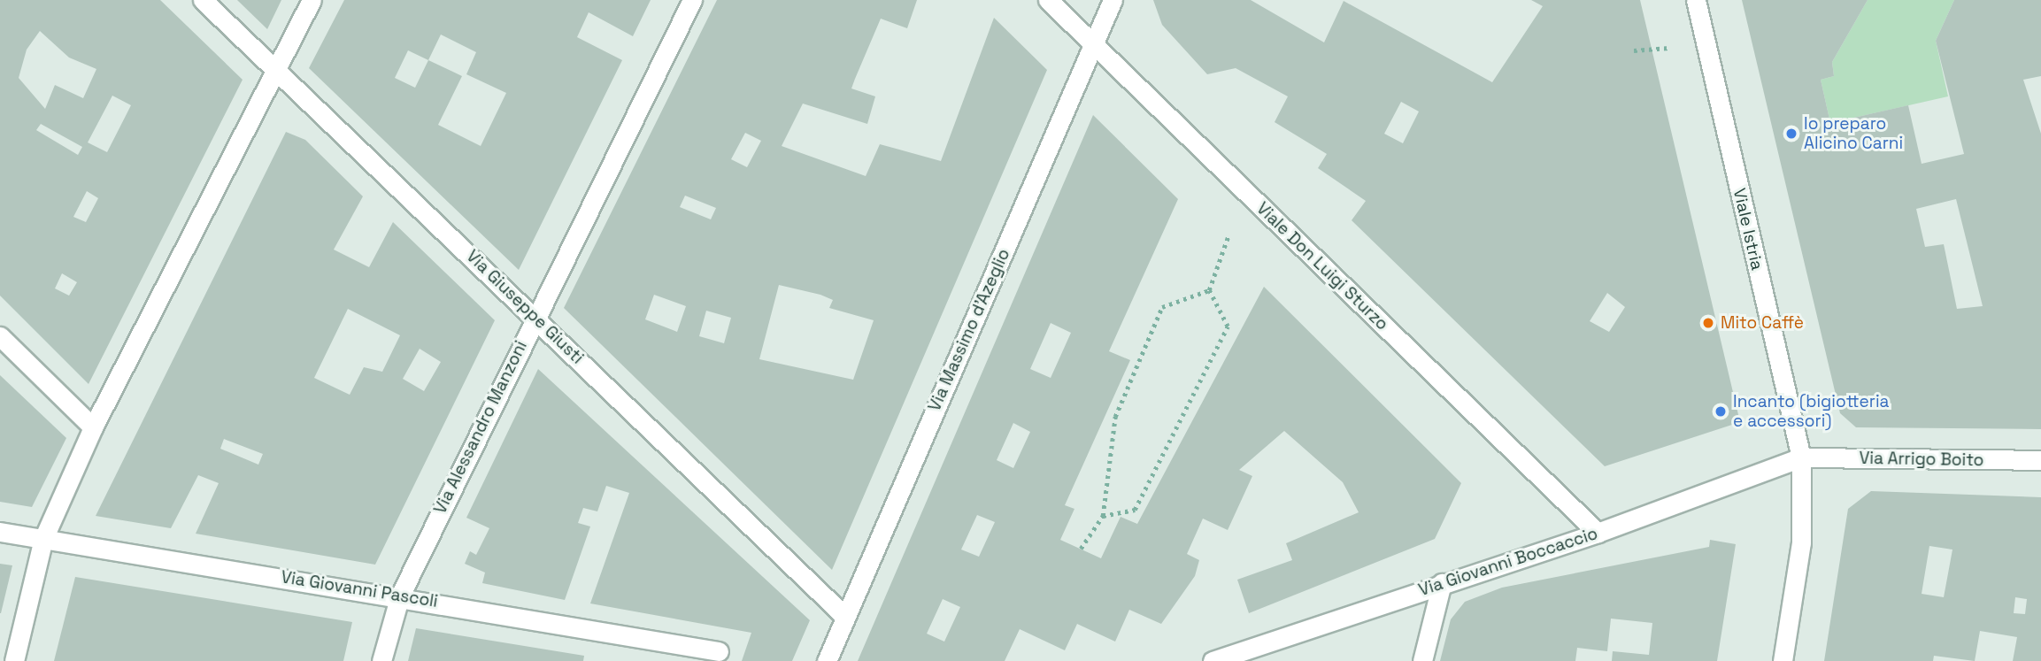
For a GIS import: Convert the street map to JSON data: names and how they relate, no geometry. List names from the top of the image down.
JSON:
{
  "streets": {
    "street": [
      "Viale Istria",
      "Viale Don Luigi Sturzo",
      "Via Giuseppe Giusti",
      "Via Massimo d'Azeglio",
      "Via Alessandro Manzoni",
      "Via Arrigo Boito",
      "Via Giovanni Boccaccio",
      "Via Giovanni Pascoli"
    ]
  },
  "crossings": [
    ["Viale Istria", "Via Arrigo Boito"],
    ["Viale Istria", "Via Giovanni Boccaccio"],
    ["Viale Don Luigi Sturzo", "Via Massimo d'Azeglio"],
    ["Viale Don Luigi Sturzo", "Via Giovanni Boccaccio"],
    ["Via Giuseppe Giusti", "Via Massimo d'Azeglio"],
    ["Via Giuseppe Giusti", "Via Alessandro Manzoni"],
    ["Via Alessandro Manzoni", "Via Giovanni Pascoli"],
    ["Via Arrigo Boito", "Via Giovanni Boccaccio"]
  ],
  "places": ["Io preparo Alicino Carni", "Mito Caffè", "Incanto (bigiotteria e accessori)"]
}
